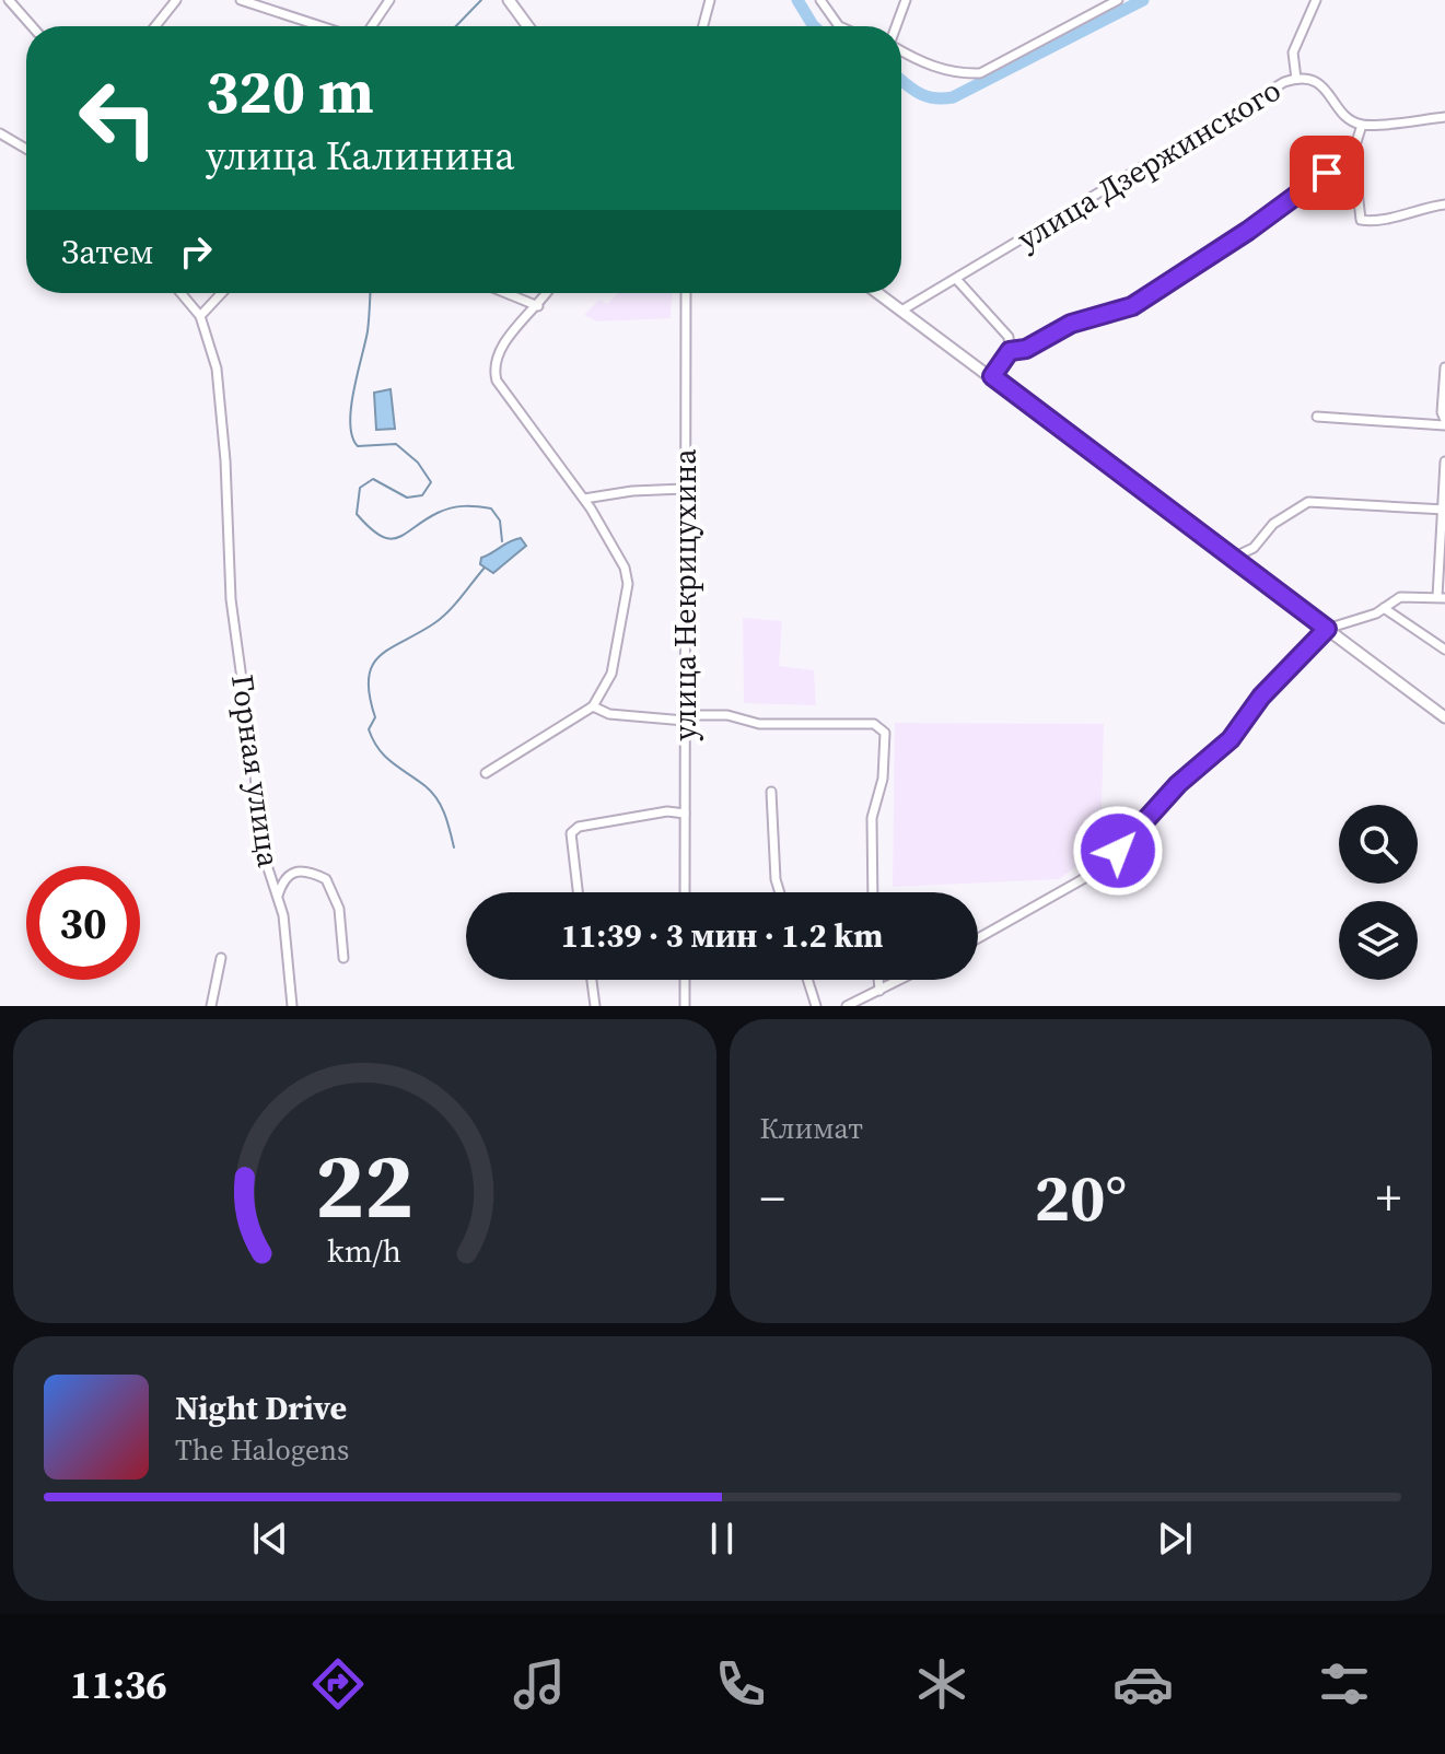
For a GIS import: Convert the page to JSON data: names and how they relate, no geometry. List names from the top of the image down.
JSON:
{
  "streets": {
    "street": ["улица Дзержинского", "улица Некрицухина", "Горная улица"]
  },
  "page": {
    "turn": ["320 m", "улица Калинина"],
    "then": "Затем",
    "limit": "30",
    "trip": "11:39 · 3 мин · 1.2 km",
    "tile": "Климат",
    "heat": ["−", "20°", "+"],
    "song": ["Night Drive", "The Halogens"],
    "tabs": "11:36",
    "gauge": ["22", "km/h"]
  }
}
